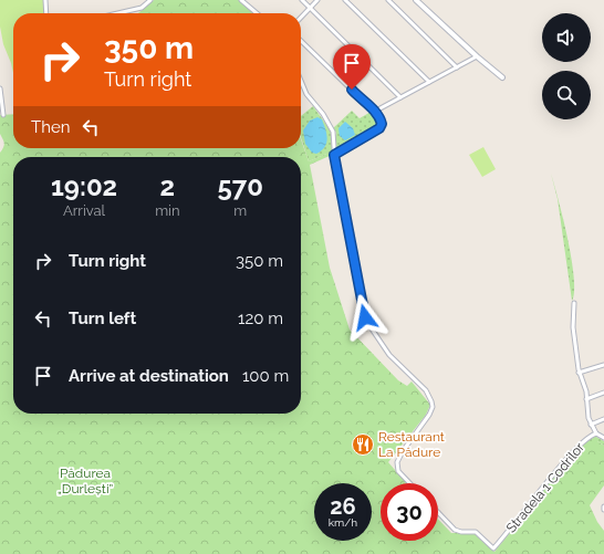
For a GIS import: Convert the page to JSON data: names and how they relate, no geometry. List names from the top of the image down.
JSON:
{
  "streets": {
    "street": ["Stradela 1 Codrilor"]
  },
  "parks": ["Pădurea „Durlești”"],
  "places": {
    "restaurant": ["Restaurant La Pădure"]
  },
  "page": {
    "turn": ["350 m", "Turn right"],
    "then": "Then",
    "eta": [
      "19:02",
      "Arrival",
      "2",
      "min",
      "570",
      "m"
    ],
    "list": [
      {
        "name": "Turn right",
        "value": "350 m"
      },
      {
        "name": "Turn left",
        "value": "120 m"
      },
      {
        "name": "Arrive at destination",
        "value": "100 m"
      }
    ],
    "speed": "26 km/h",
    "limit": "30"
  }
}
